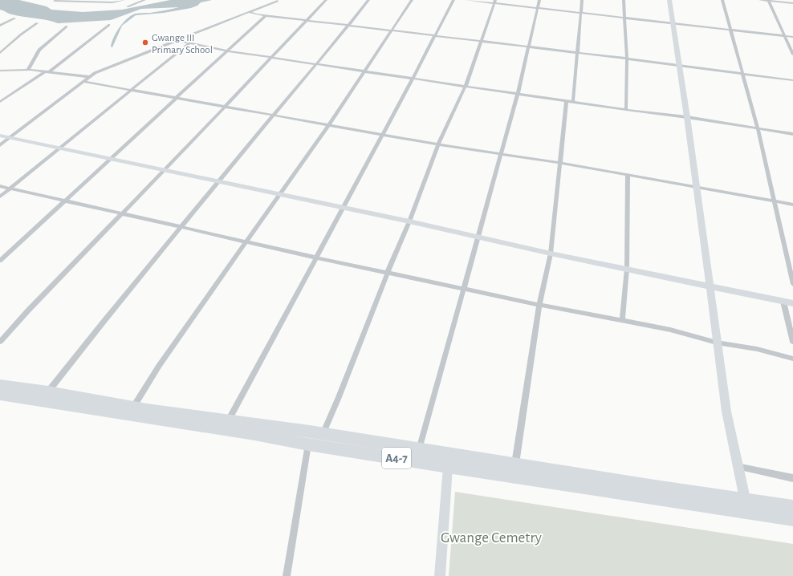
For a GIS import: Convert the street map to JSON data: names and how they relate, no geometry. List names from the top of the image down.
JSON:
{
  "streets": {
    "highway": ["A4-7"]
  },
  "parks": ["Gwange Cemetry"],
  "places": ["Gwange III Primary School"]
}
